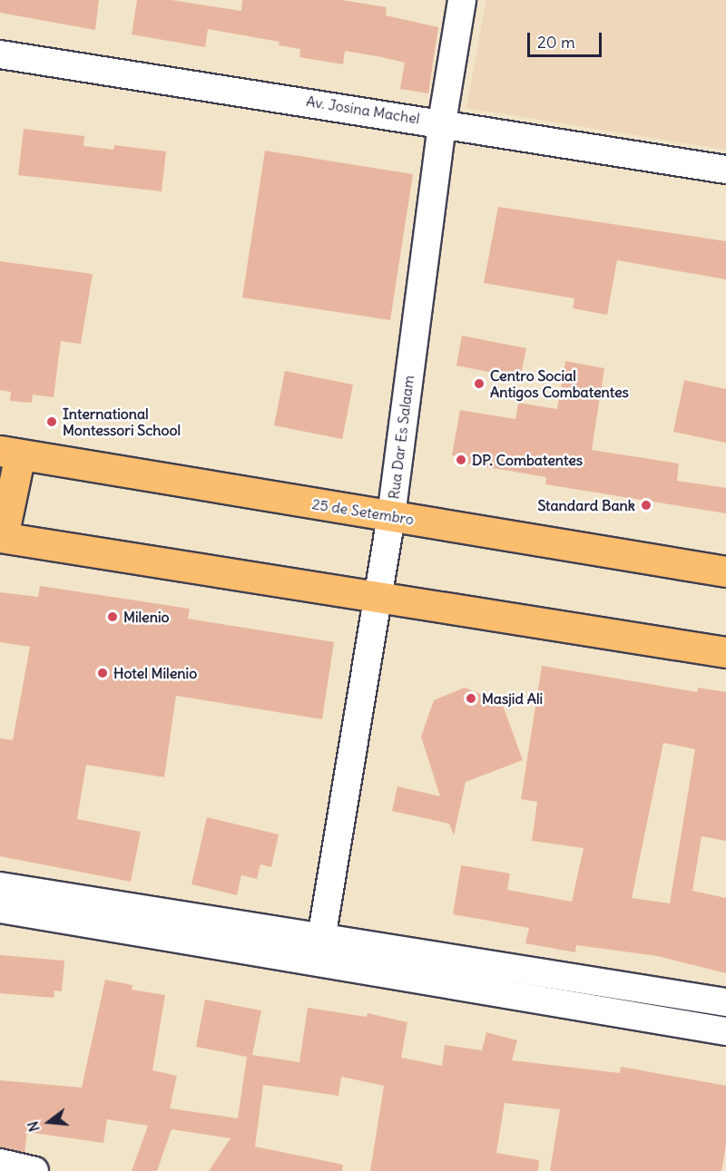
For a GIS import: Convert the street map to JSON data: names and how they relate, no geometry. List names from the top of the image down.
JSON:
{
  "streets": {
    "main road": ["25 de Setembro"],
    "street": ["Av. Josina Machel", "Rua Dar Es Salaam"]
  },
  "crossings": [
    ["Av. Josina Machel", "Rua Dar Es Salaam"],
    ["Rua Dar Es Salaam", "25 de Setembro"]
  ],
  "places": [
    "Centro Social Antigos Combatentes",
    "International Montessori School",
    "DP. Combatentes",
    "Standard Bank",
    "Milenio",
    "Hotel Milenio",
    "Masjid Ali"
  ],
  "scale_bar": "20 m",
  "north": "left"
}
